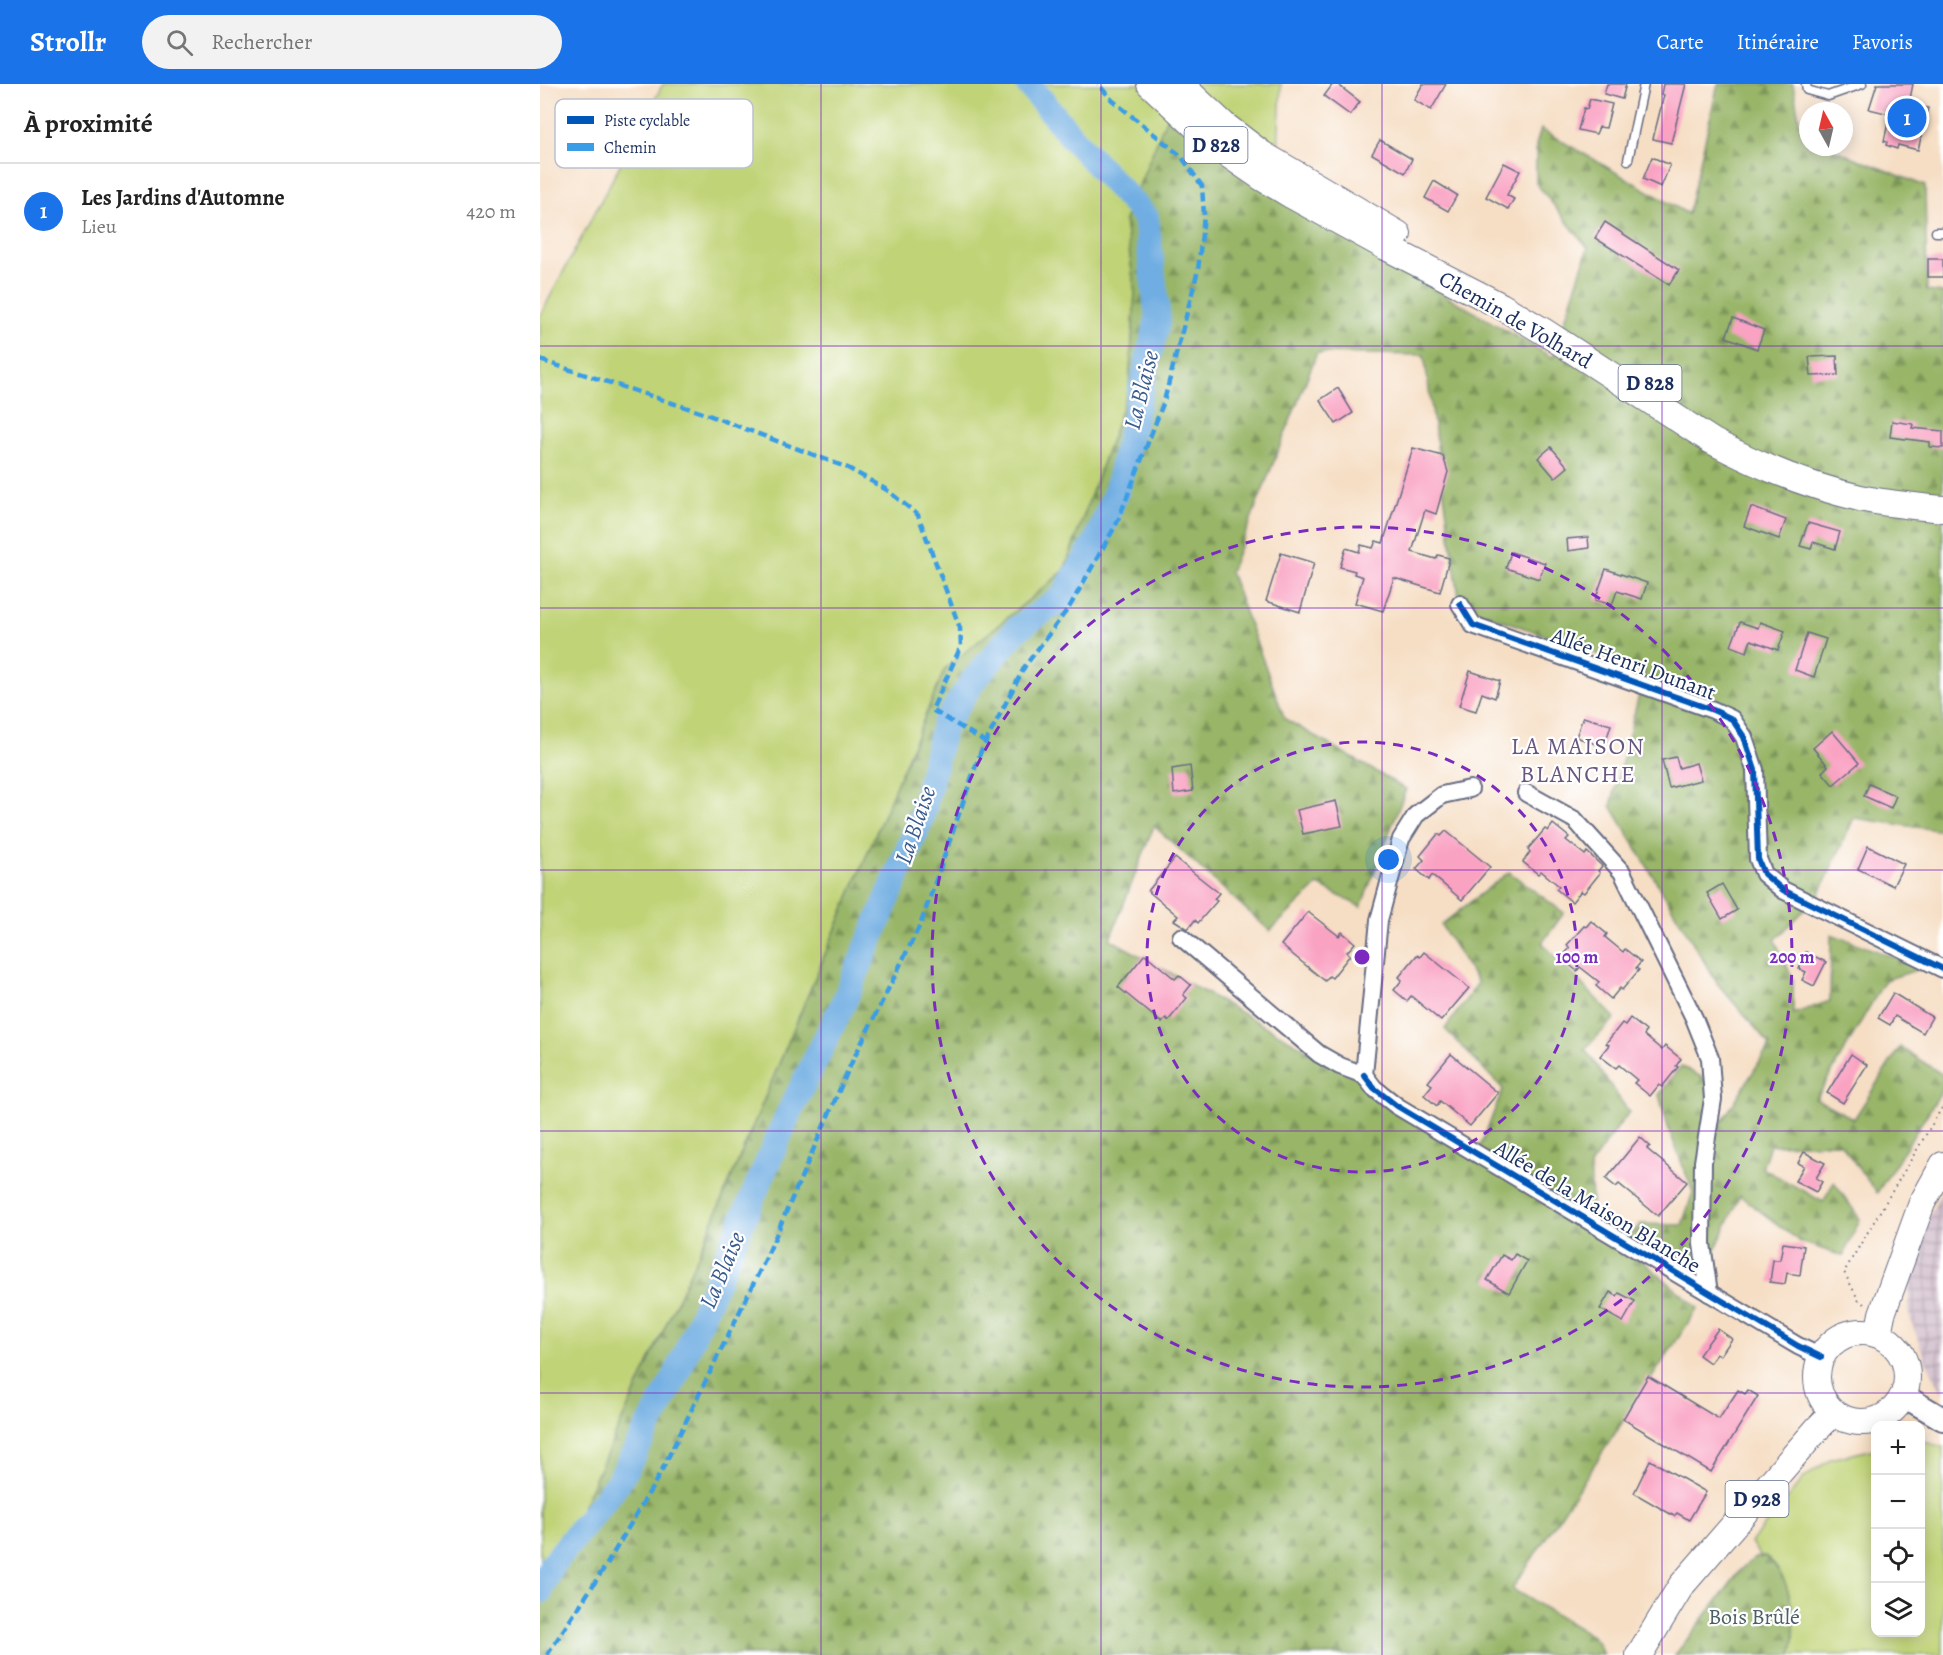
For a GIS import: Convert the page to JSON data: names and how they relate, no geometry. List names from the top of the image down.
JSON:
{
  "streets": {
    "main road": ["D 828", "Chemin de Volhard", "D 928"],
    "street": ["Allée Henri Dunant", "Allée de la Maison Blanche"]
  },
  "crossings": [
    ["Allée de la Maison Blanche", "D 928"]
  ],
  "districts": ["LA MAISON BLANCHE"],
  "water": ["La Blaise"],
  "parks": ["Bois Brûlé"],
  "legend": ["Piste cyclable", "Chemin"],
  "north": "top",
  "page": {
    "header": "Strollr",
    "search": "Rechercher",
    "nav": ["Carte", "Itinéraire", "Favoris"],
    "heading": "À proximité",
    "pins": "1",
    "list": [
      {
        "mark": "1",
        "name": "Les Jardins d'Automne",
        "note": "Lieu",
        "value": "420 m"
      }
    ],
    "map_buttons": ["+", "−"]
  },
  "rings": ["100 m", "200 m"]
}
